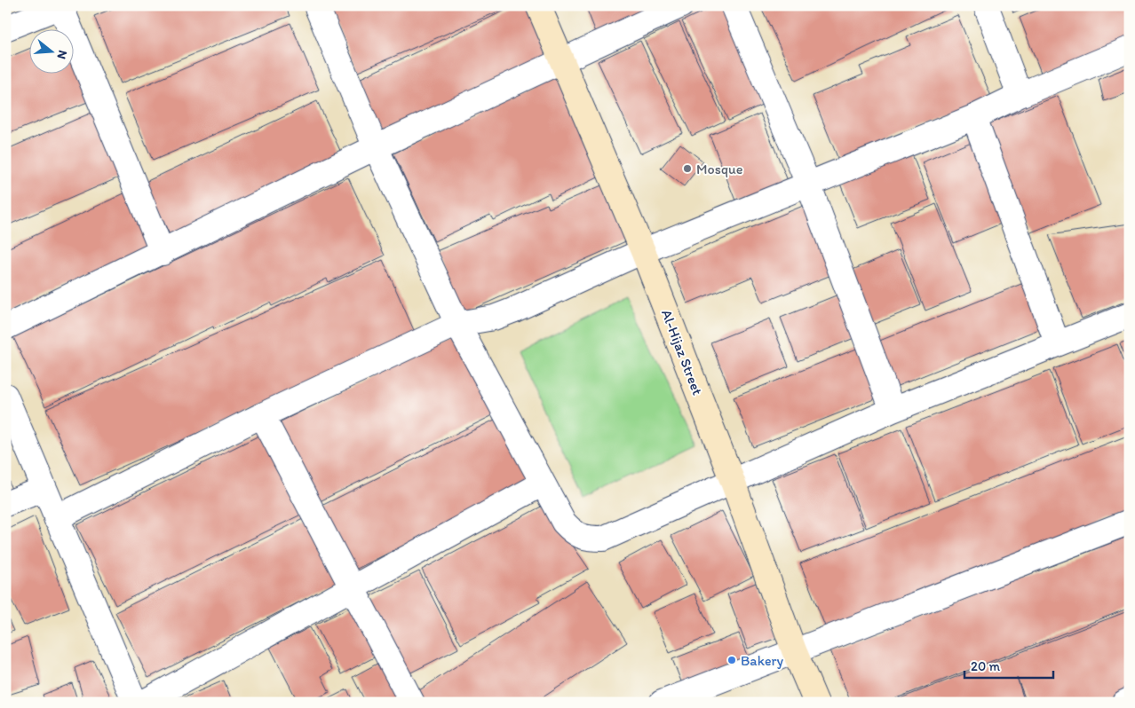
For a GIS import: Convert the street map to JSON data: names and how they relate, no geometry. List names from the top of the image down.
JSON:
{
  "streets": {
    "main road": ["Al-Hijaz Street"]
  },
  "places": ["Mosque", "Bakery"],
  "scale_bar": "20 m",
  "north": "right"
}
